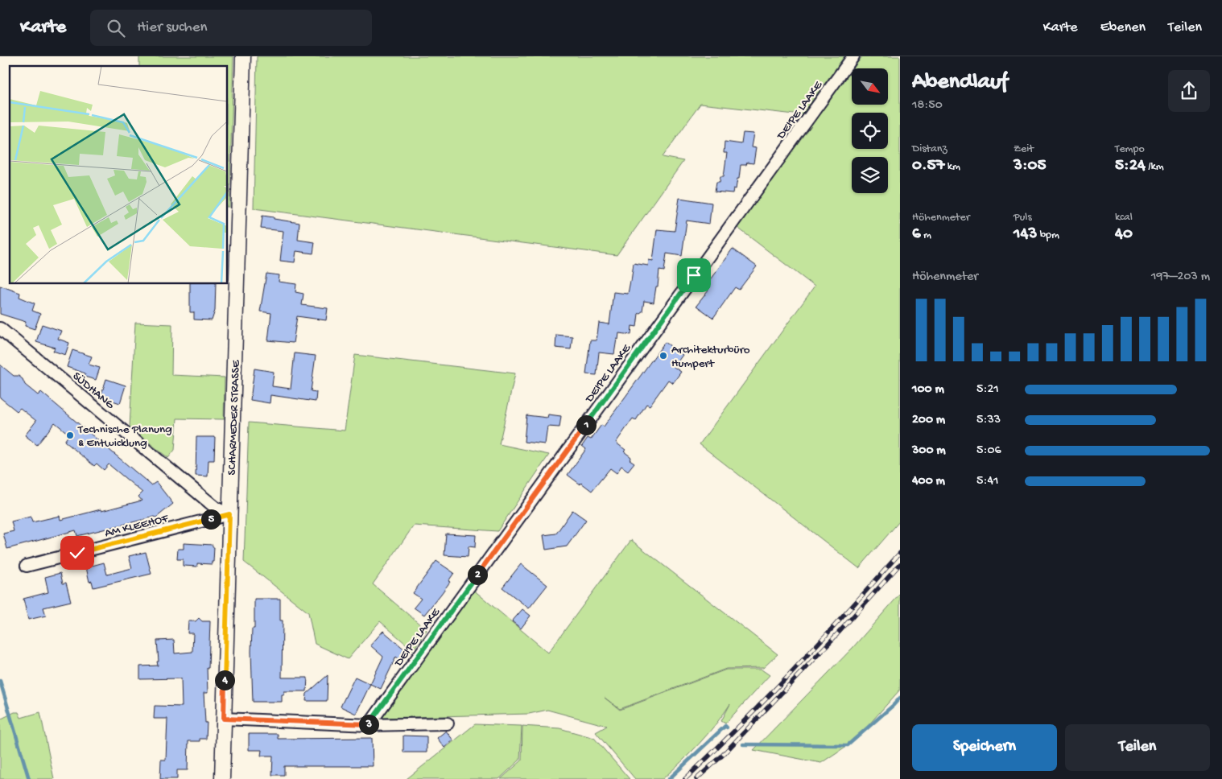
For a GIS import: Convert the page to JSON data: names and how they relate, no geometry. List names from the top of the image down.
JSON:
{
  "streets": {
    "street": [
      "DEIPE LAAKE",
      "SÜDHANG",
      "SCHARMEDER STRASSE",
      "AM KLEEHOF"
    ]
  },
  "crossings": [
    ["SÜDHANG", "SCHARMEDER STRASSE"],
    ["SÜDHANG", "AM KLEEHOF"],
    ["SCHARMEDER STRASSE", "AM KLEEHOF"]
  ],
  "places": ["Architekturbüro Humpert", "Technische Planung & Entwicklung"],
  "north": "bottom right",
  "page": {
    "header": "Karte",
    "search": "Hier suchen",
    "nav": ["Karte", "Ebenen", "Teilen"],
    "heading": ["Abendlauf", "18:50"],
    "stats": [
      ["Distanz", "0.57 km"],
      ["Zeit", "3:05"],
      ["Tempo", "5:24 /km"],
      ["Höhenmeter", "6 m"],
      ["Puls", "143 bpm"],
      ["kcal", "40"]
    ],
    "chart": ["Höhenmeter", "197–203 m"],
    "list": [
      {
        "name": "100 m",
        "note": "5:21"
      },
      {
        "name": "200 m",
        "note": "5:33"
      },
      {
        "name": "300 m",
        "note": "5:06"
      },
      {
        "name": "400 m",
        "note": "5:41"
      }
    ],
    "pins": [
      "1",
      "5",
      "2",
      "4",
      "3"
    ],
    "buttons": ["Speichern", "Teilen"]
  }
}
